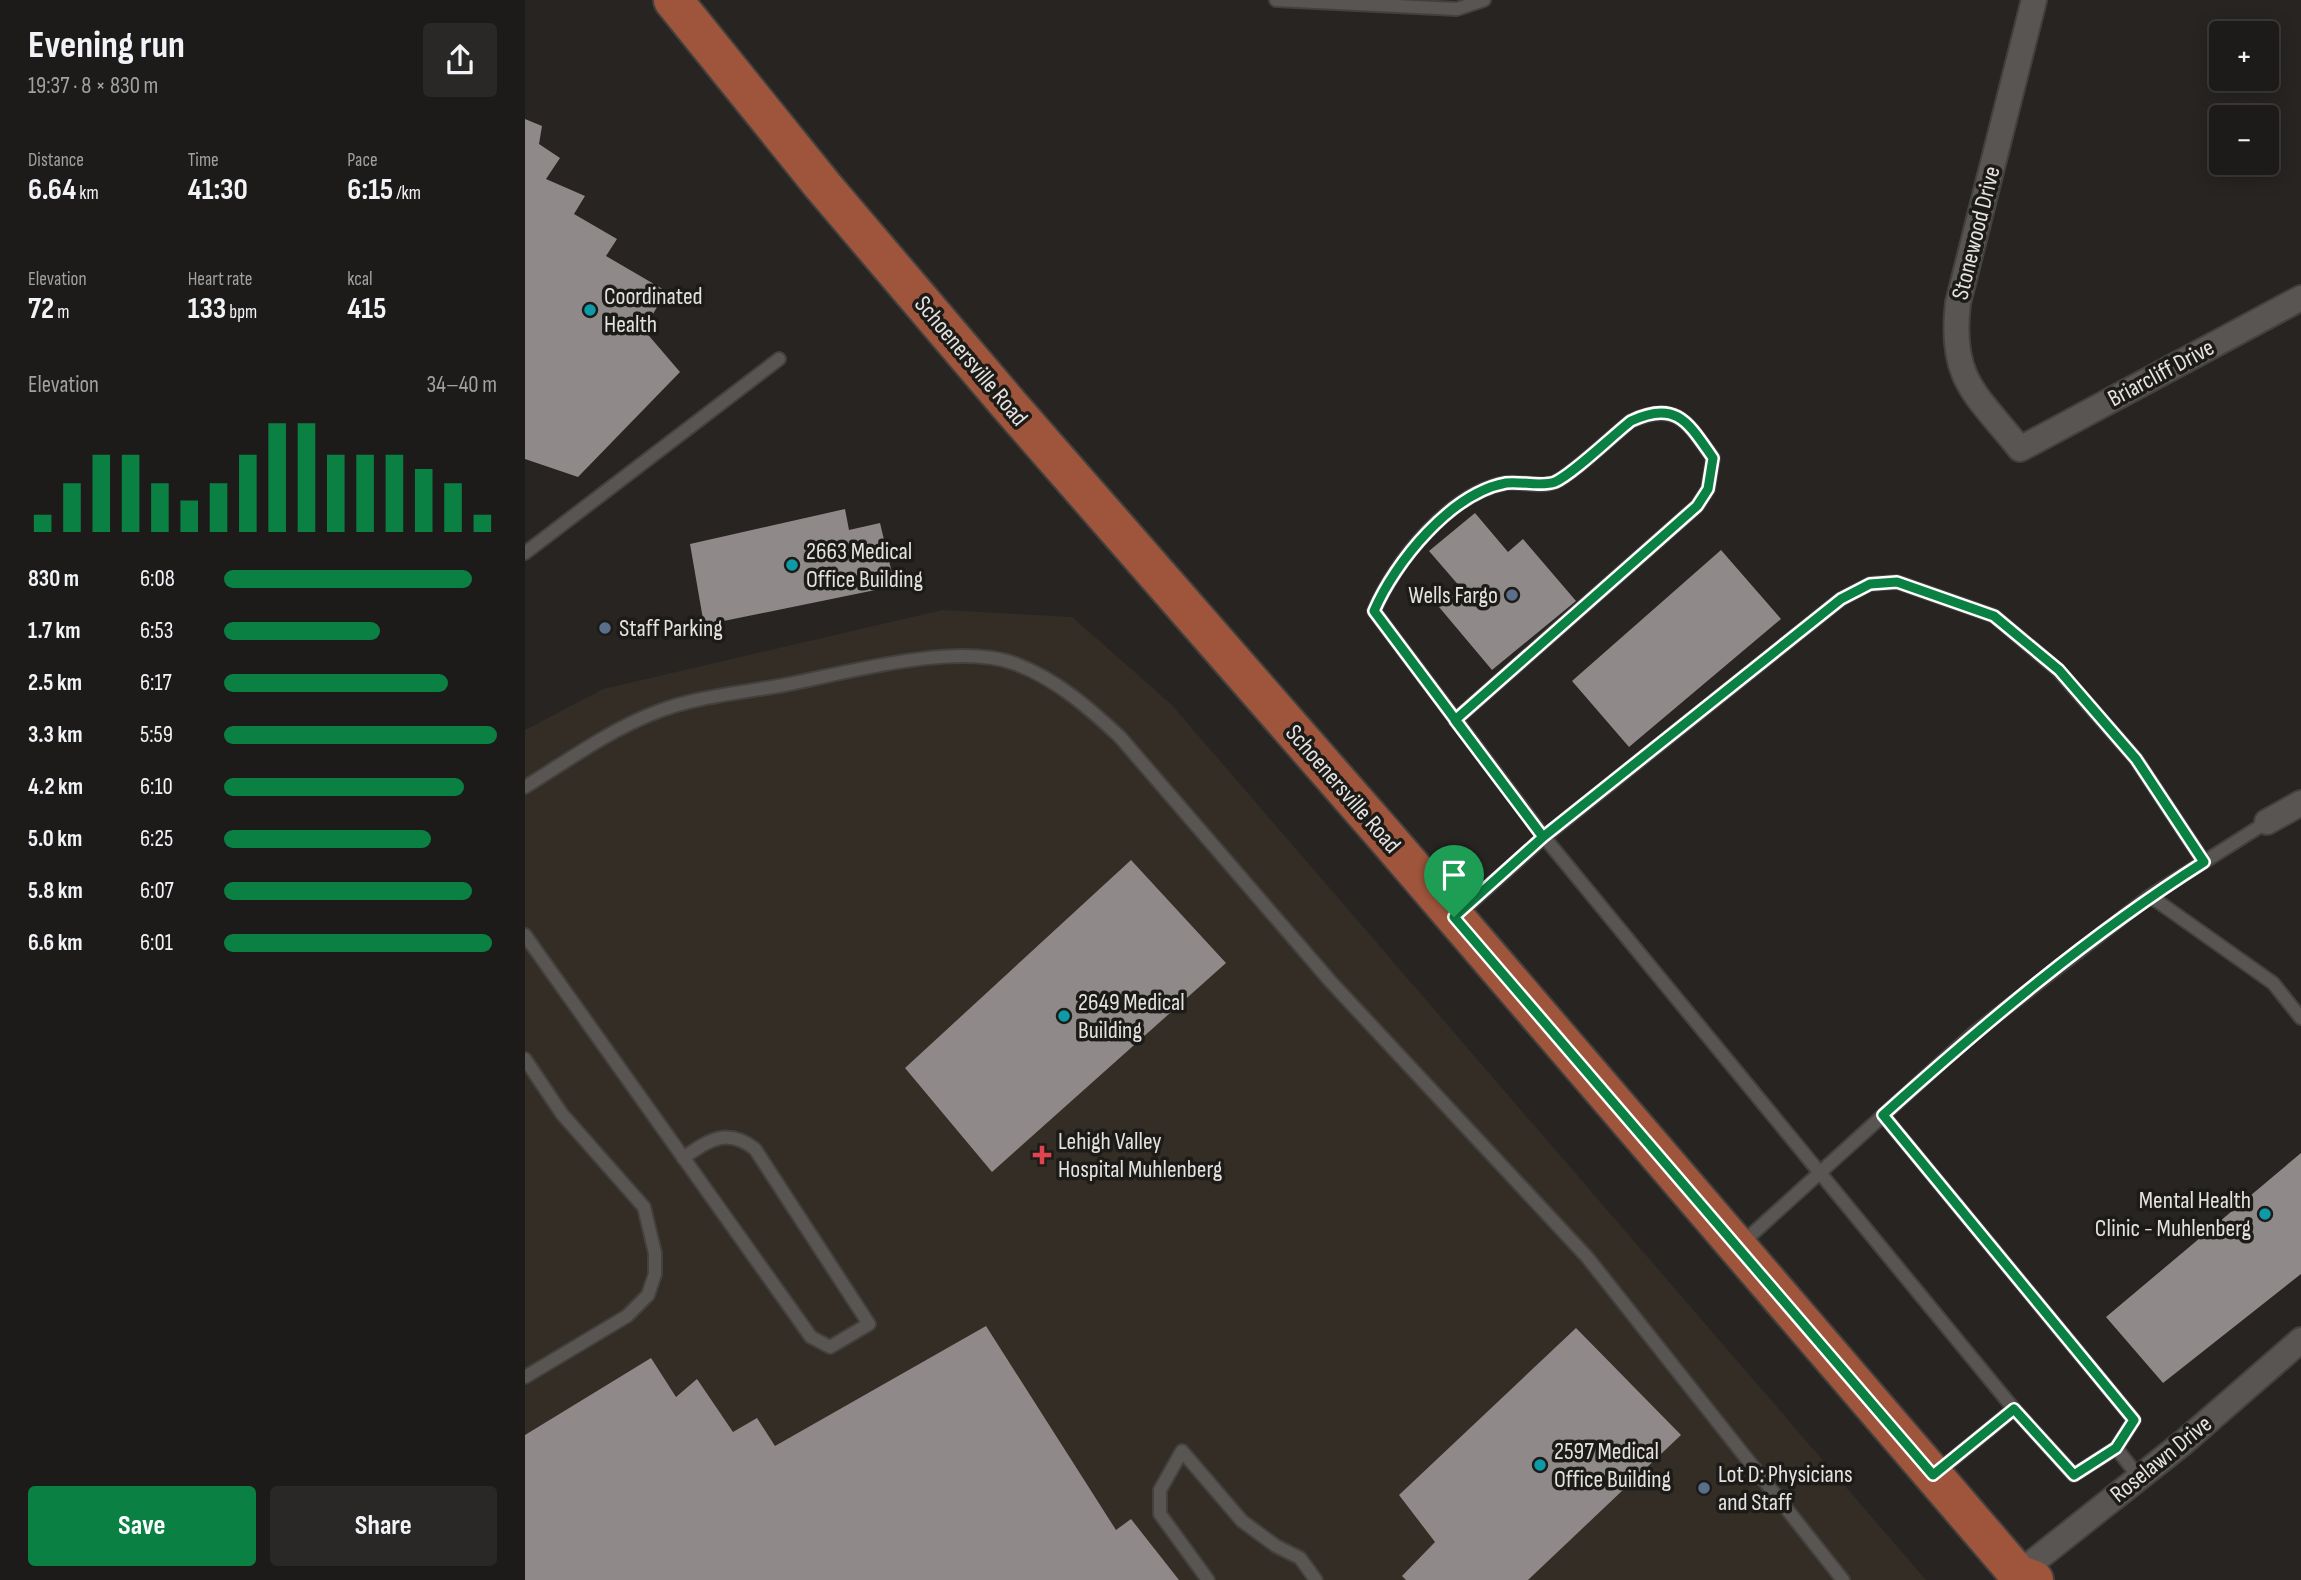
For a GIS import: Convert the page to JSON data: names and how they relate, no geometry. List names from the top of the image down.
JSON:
{
  "streets": {
    "main road": ["Schoenersville Road"],
    "street": ["Stonewood Drive", "Briarcliff Drive", "Roselawn Drive"]
  },
  "crossings": [
    ["Stonewood Drive", "Briarcliff Drive"],
    ["Schoenersville Road", "Roselawn Drive"]
  ],
  "places": {
    "other": [
      "Coordinated Health",
      "2663 Medical Office Building",
      "Wells Fargo",
      "Staff Parking",
      "2649 Medical Building",
      "Mental Health Clinic - Muhlenberg",
      "2597 Medical Office Building",
      "Lot D: Physicians and Staff"
    ],
    "health": ["Lehigh Valley Hospital Muhlenberg"]
  },
  "page": {
    "heading": ["Evening run", "19:37 · 8 × 830 m"],
    "map_buttons": ["+", "−"],
    "stats": [
      ["Distance", "6.64 km"],
      ["Time", "41:30"],
      ["Pace", "6:15 /km"],
      ["Elevation", "72 m"],
      ["Heart rate", "133 bpm"],
      ["kcal", "415"]
    ],
    "chart": ["Elevation", "34–40 m"],
    "list": [
      {
        "name": "830 m",
        "note": "6:08"
      },
      {
        "name": "1.7 km",
        "note": "6:53"
      },
      {
        "name": "2.5 km",
        "note": "6:17"
      },
      {
        "name": "3.3 km",
        "note": "5:59"
      },
      {
        "name": "4.2 km",
        "note": "6:10"
      },
      {
        "name": "5.0 km",
        "note": "6:25"
      },
      {
        "name": "5.8 km",
        "note": "6:07"
      },
      {
        "name": "6.6 km",
        "note": "6:01"
      }
    ],
    "buttons": ["Save", "Share"]
  }
}
